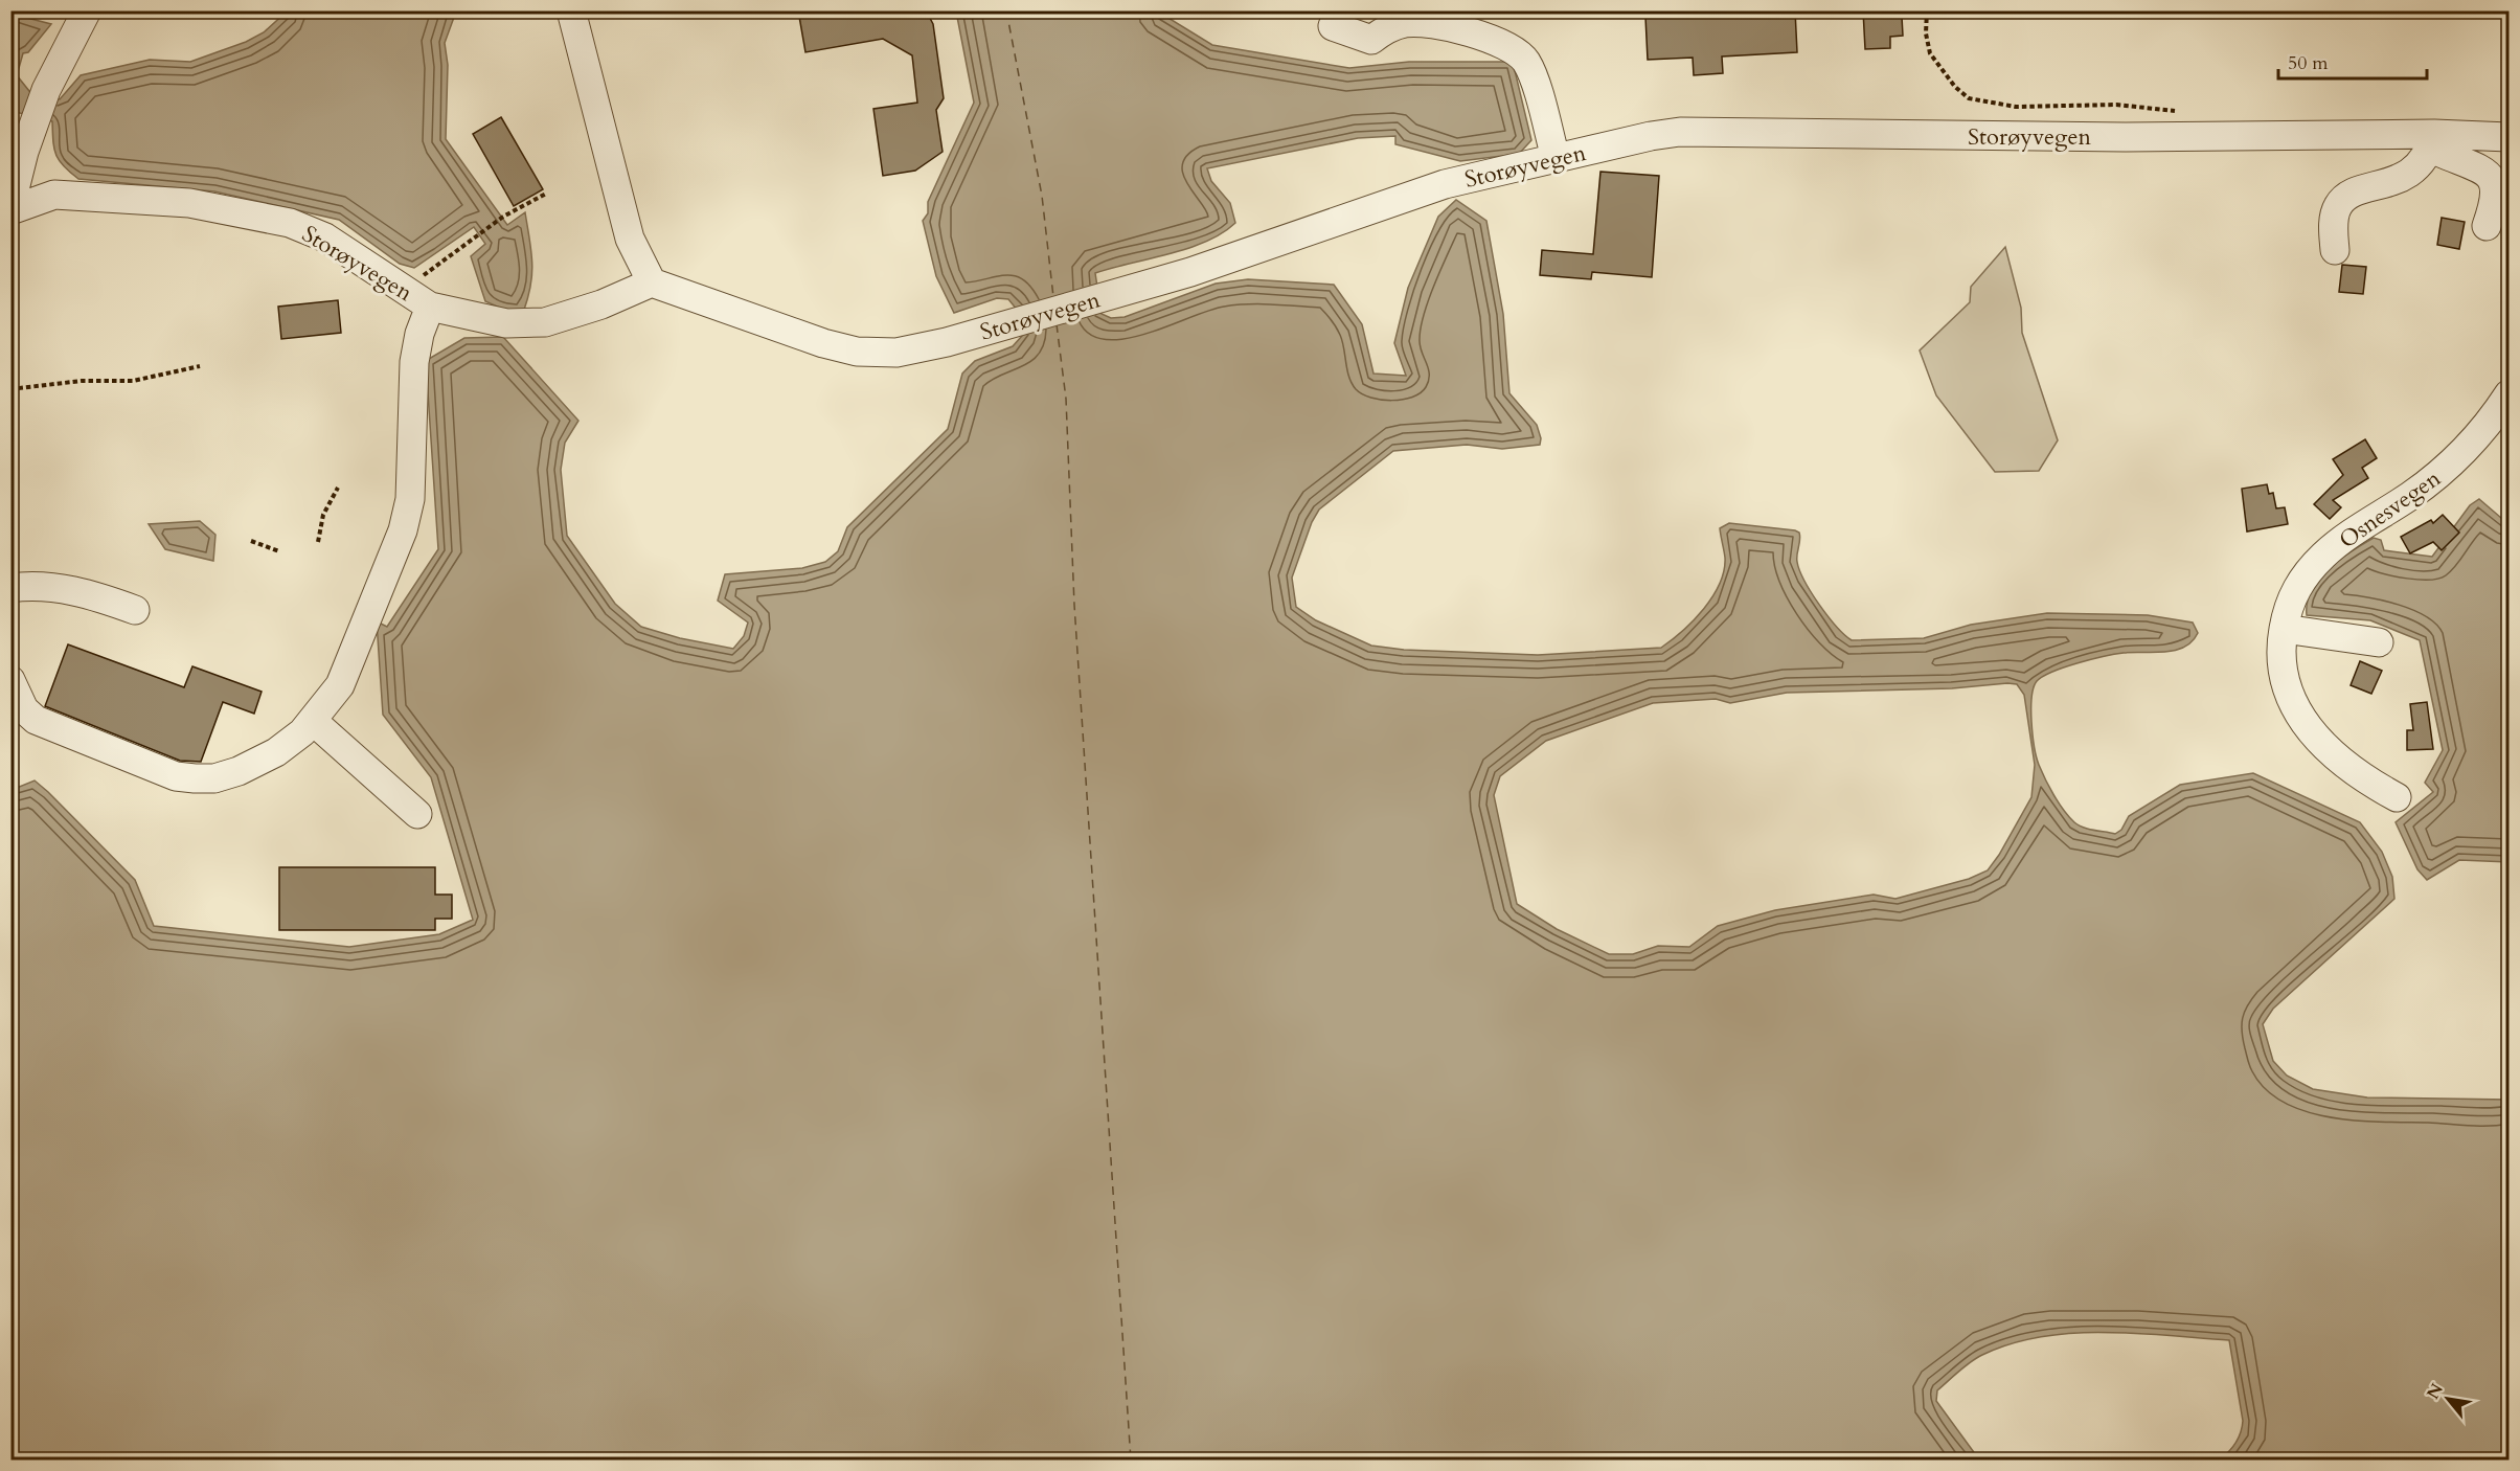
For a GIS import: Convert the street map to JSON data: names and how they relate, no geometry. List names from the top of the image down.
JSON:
{
  "streets": {
    "street": ["Storøyvegen", "Osnesvegen"]
  },
  "scale_bar": "50 m",
  "north": "top left"
}
